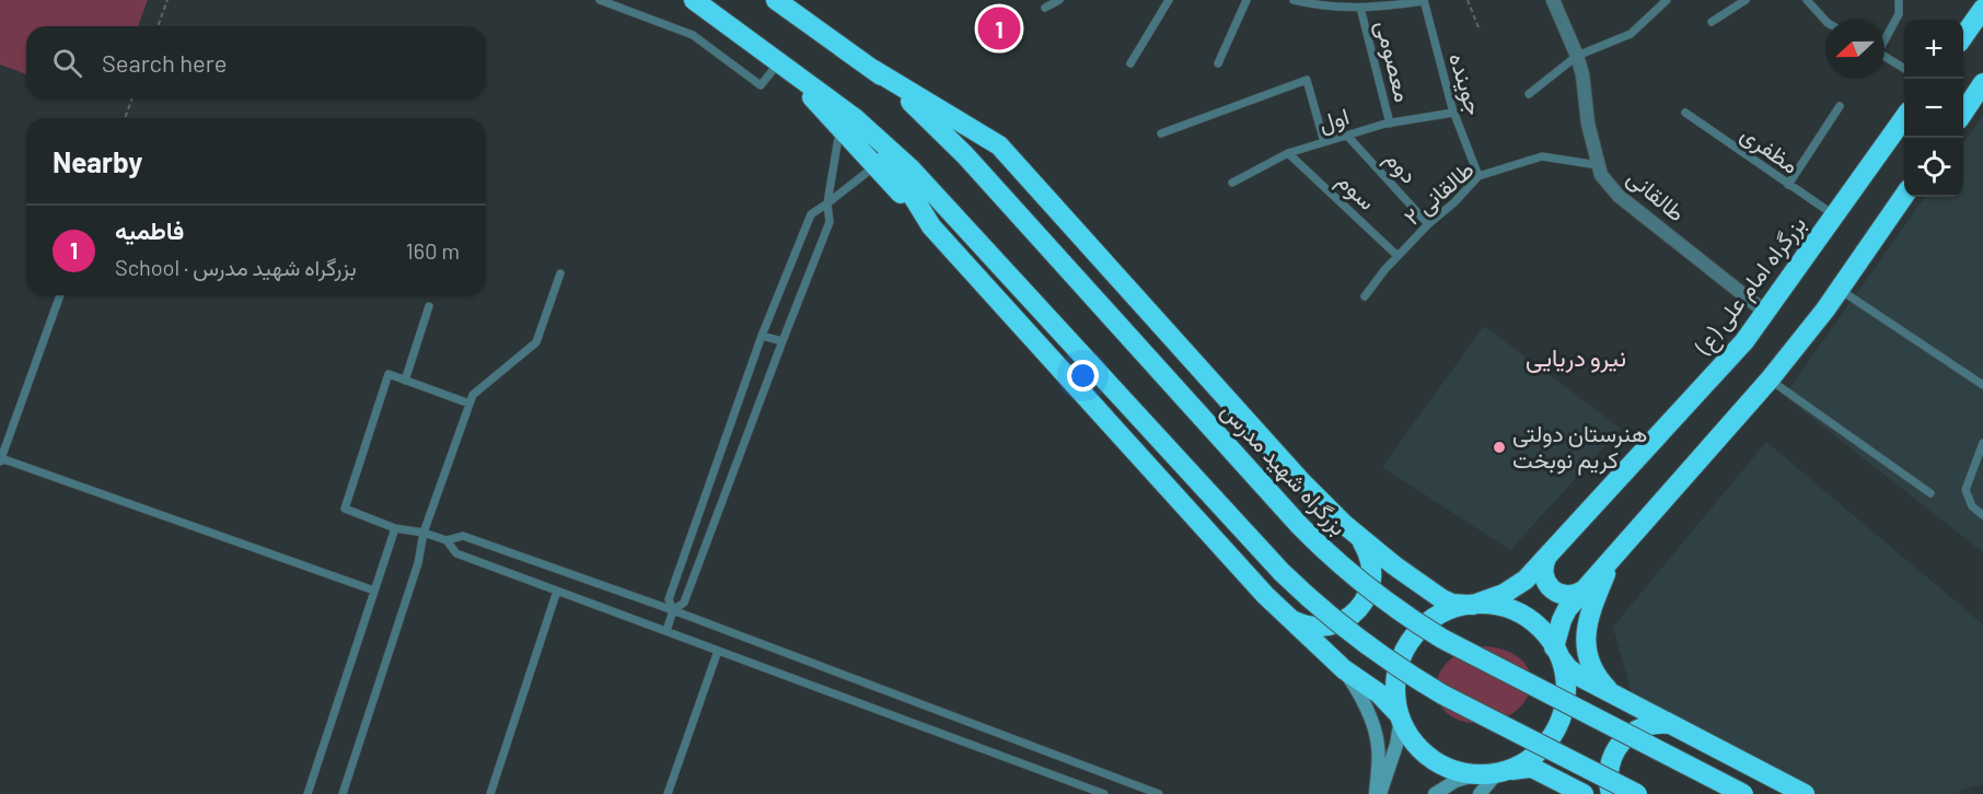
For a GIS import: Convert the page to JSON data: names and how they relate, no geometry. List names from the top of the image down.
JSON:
{
  "streets": {
    "highway": ["بزرگراه امام علی (ع)", "بزرگراه شهید مدرس"],
    "street": ["طالقانی"],
    "lane": [
      "معصومی",
      "جوینده",
      "اول",
      "مظفری",
      "دوم",
      "سوم",
      "طالقانی ۲"
    ]
  },
  "crossings": [
    ["معصومی", "جوینده"],
    ["معصومی", "اول"],
    ["جوینده", "اول"],
    ["جوینده", "طالقانی ۲"],
    ["اول", "دوم"],
    ["اول", "سوم"],
    ["مظفری", "بزرگراه امام علی (ع)"],
    ["دوم", "طالقانی ۲"],
    ["سوم", "طالقانی ۲"],
    ["طالقانی ۲", "طالقانی"],
    ["طالقانی", "بزرگراه امام علی (ع)"],
    ["بزرگراه امام علی (ع)", "بزرگراه شهید مدرس"]
  ],
  "districts": ["نیرو دریایی"],
  "places": ["هنرستان دولتی کریم نوبخت"],
  "north": "left",
  "page": {
    "pins": "1",
    "map_buttons": ["+", "−"],
    "search": "Search here",
    "heading": "Nearby",
    "list": [
      {
        "mark": "1",
        "name": "فاطمیه",
        "note": "School · بزرگراه شهید مدرس",
        "value": "160 m"
      }
    ]
  }
}
